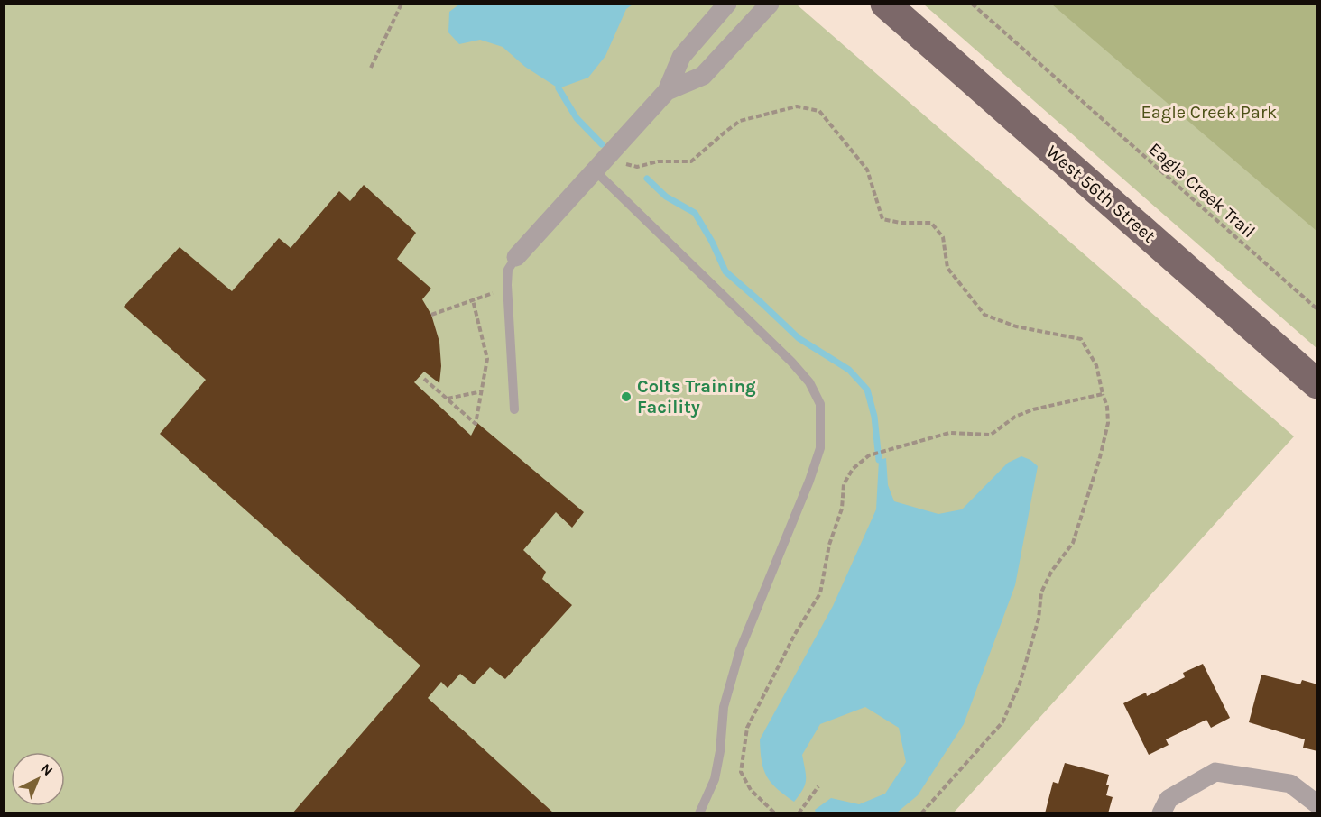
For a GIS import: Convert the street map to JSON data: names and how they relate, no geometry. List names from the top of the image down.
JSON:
{
  "streets": {
    "main road": ["West 56th Street"],
    "path": ["Eagle Creek Trail"]
  },
  "parks": ["Eagle Creek Park"],
  "places": ["Colts Training Facility"],
  "north": "top right"
}
